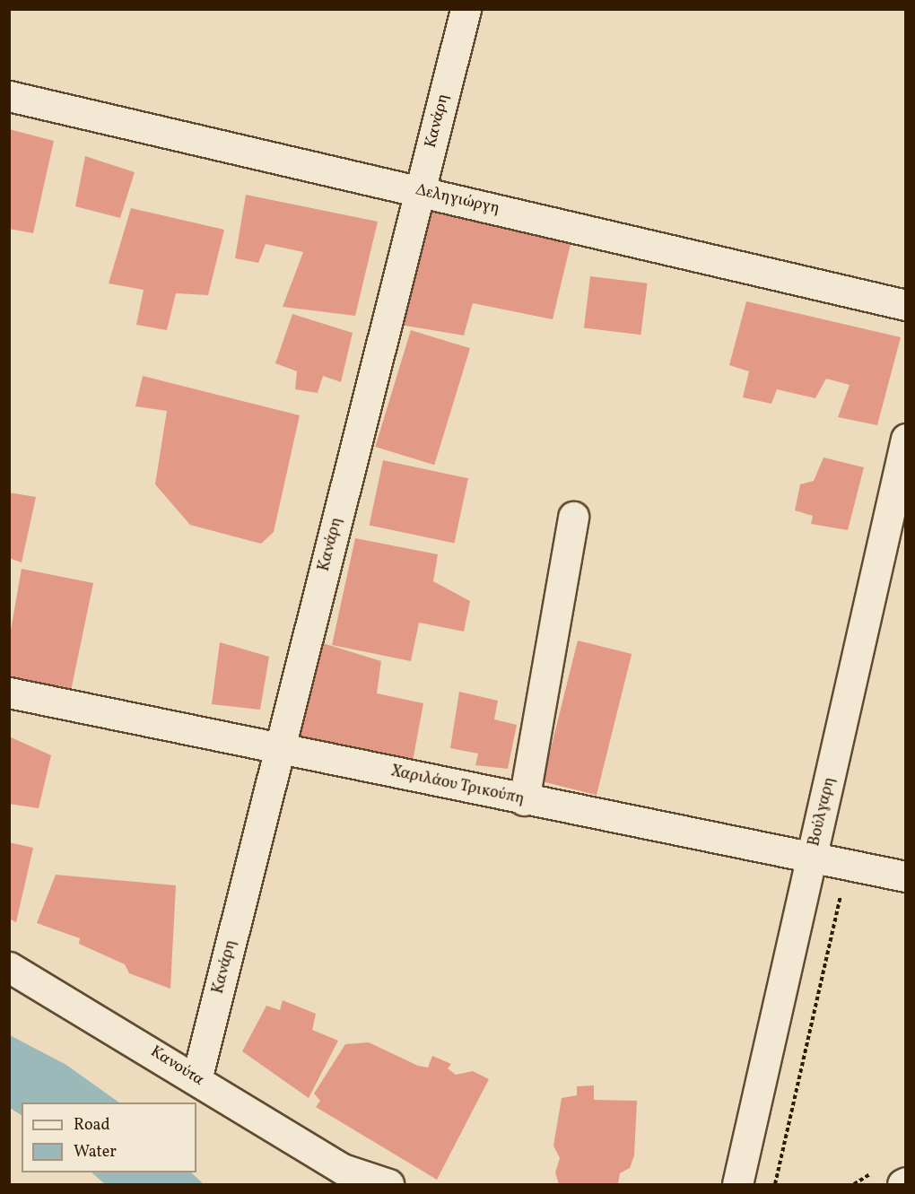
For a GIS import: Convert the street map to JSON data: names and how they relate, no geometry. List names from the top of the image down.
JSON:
{
  "streets": {
    "street": [
      "Κανάρη",
      "Δεληγιώργη",
      "Χαριλάου Τρικούπη",
      "Βούλγαρη",
      "Κανούτα"
    ]
  },
  "crossings": [
    ["Κανάρη", "Δεληγιώργη"],
    ["Κανάρη", "Χαριλάου Τρικούπη"],
    ["Κανάρη", "Κανούτα"],
    ["Χαριλάου Τρικούπη", "Βούλγαρη"]
  ],
  "legend": ["Road", "Water"]
}
